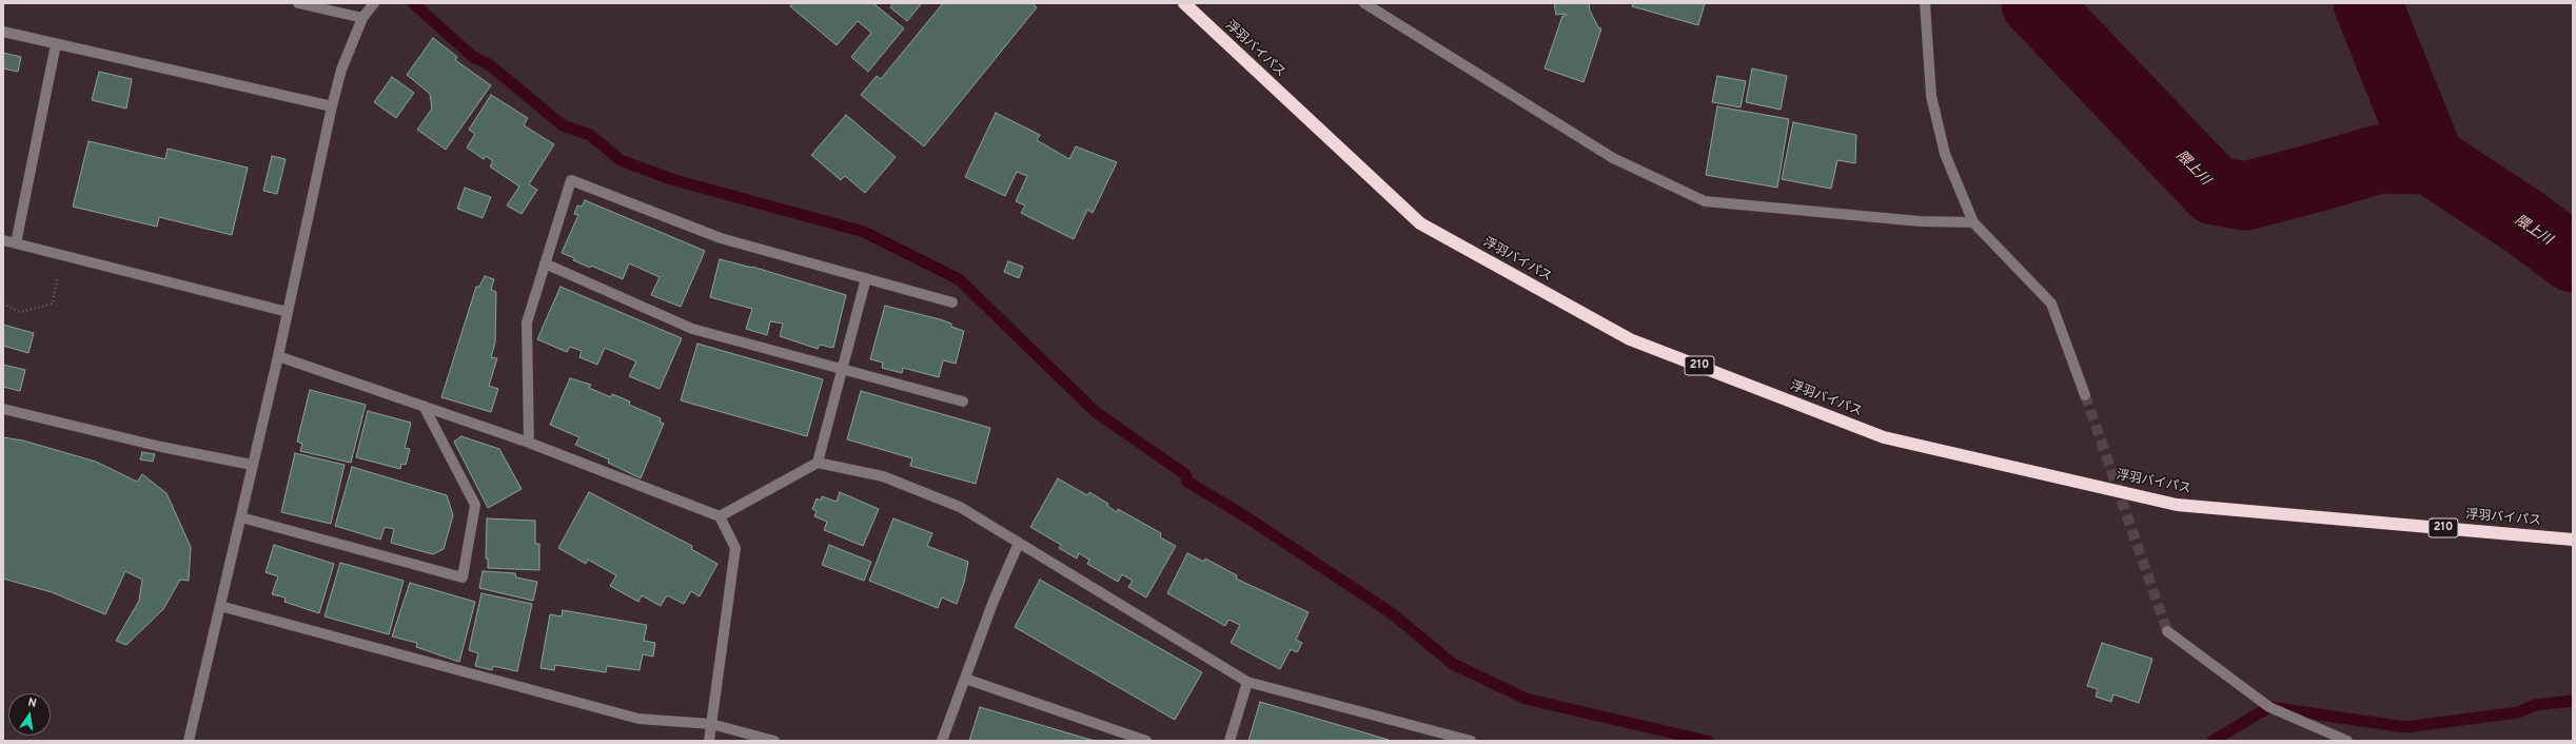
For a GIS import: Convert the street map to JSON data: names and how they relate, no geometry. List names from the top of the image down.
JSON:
{
  "streets": {
    "highway": ["浮羽バイパス", "210"]
  },
  "water": ["隈上川"],
  "north": "top"
}
